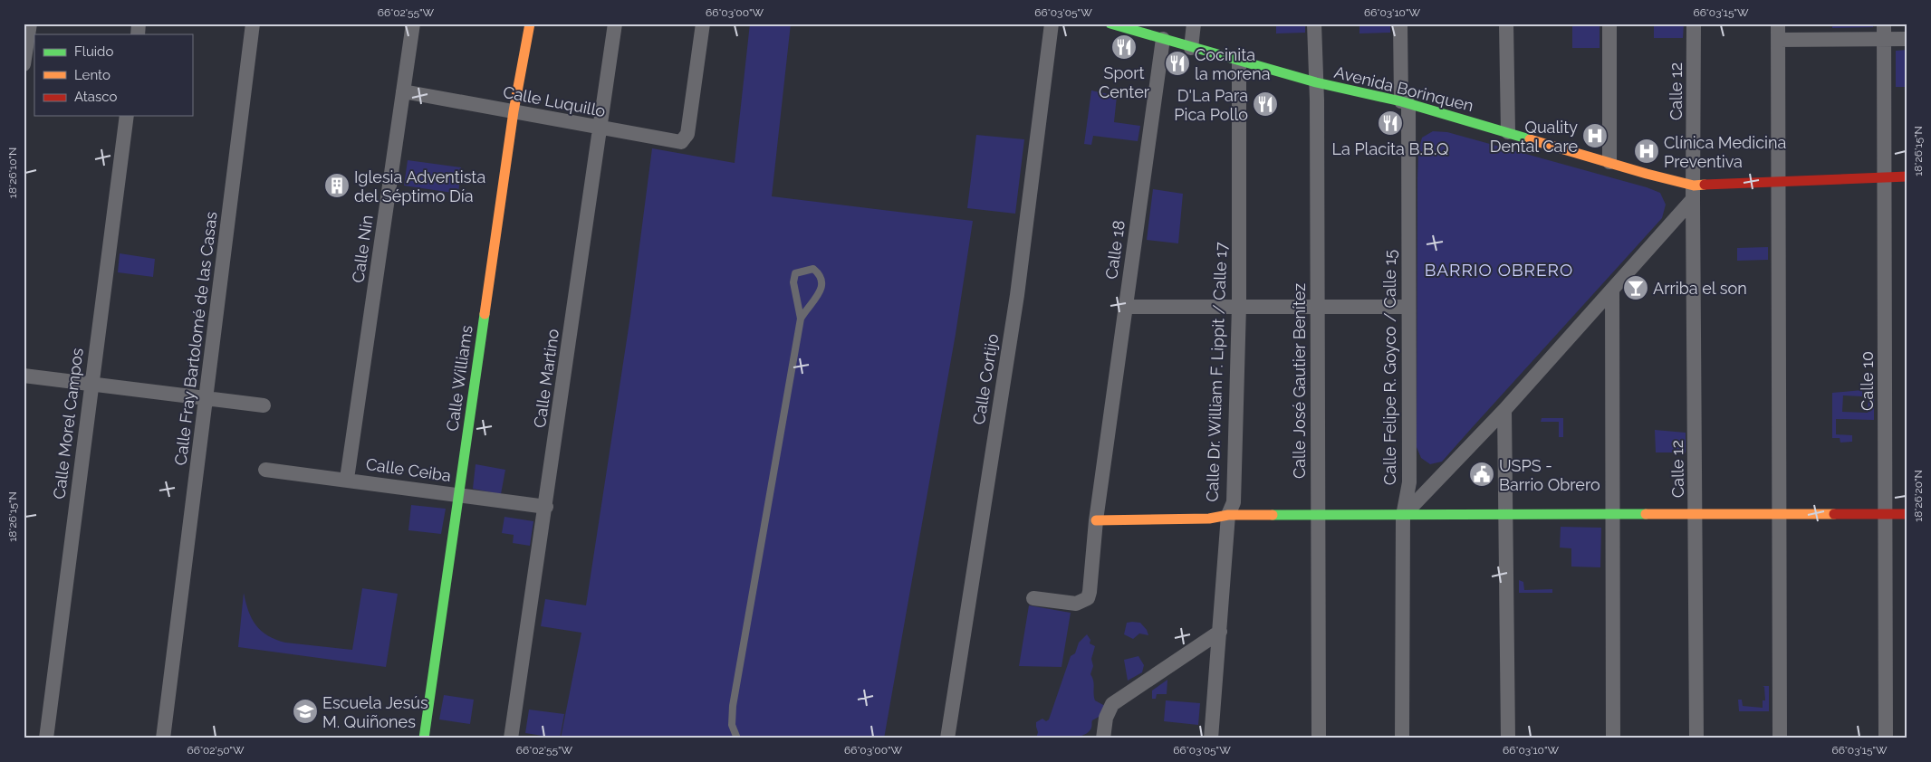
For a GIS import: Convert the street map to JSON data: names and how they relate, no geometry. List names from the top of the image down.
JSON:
{
  "streets": {
    "street": [
      "Avenida Borinquen",
      "Calle 12",
      "Calle Luquillo",
      "Calle Nin",
      "Calle 18",
      "Calle Fray Bartolomé de las Casas",
      "Calle Felipe R. Goyco / Calle 15",
      "Calle Dr. William F. Lippit / Calle 17",
      "Calle Williams",
      "Calle Martino",
      "Calle Cortijo",
      "Calle José Gautier Benítez",
      "Calle 10",
      "Calle Morel Campos",
      "Calle Ceiba"
    ]
  },
  "crossings": [
    ["Avenida Borinquen", "Calle 12"],
    ["Avenida Borinquen", "Calle 18"],
    ["Avenida Borinquen", "Calle Felipe R. Goyco / Calle 15"],
    ["Avenida Borinquen", "Calle Dr. William F. Lippit / Calle 17"],
    ["Avenida Borinquen", "Calle José Gautier Benítez"],
    ["Avenida Borinquen", "Calle 10"],
    ["Calle Luquillo", "Calle Nin"],
    ["Calle Luquillo", "Calle Williams"],
    ["Calle Luquillo", "Calle Martino"],
    ["Calle Nin", "Calle Ceiba"],
    ["Calle Williams", "Calle Ceiba"],
    ["Calle Martino", "Calle Ceiba"]
  ],
  "districts": ["BARRIO OBRERO"],
  "places": {
    "restaurant": [
      "Sport Center",
      "Cocinita la morena",
      "D'La Para Pica Pollo",
      "La Placita B.B.Q"
    ],
    "hospital": ["Quality Dental Care", "Clínica Medicina Preventiva"],
    "building": ["Iglesia Adventista del Séptimo Día"],
    "bar": ["Arriba el son"],
    "public building": ["USPS - Barrio Obrero"],
    "school or university": ["Escuela Jesús M. Quiñones"]
  },
  "legend": ["Fluido", "Lento", "Atasco"],
  "coordinates": [
    "66°02'55\"W",
    "66°03'00\"W",
    "66°03'05\"W",
    "66°03'10\"W",
    "66°03'15\"W",
    "18°26'15\"N",
    "18°26'10\"N",
    "18°26'20\"N",
    "66°02'50\"W"
  ]
}
